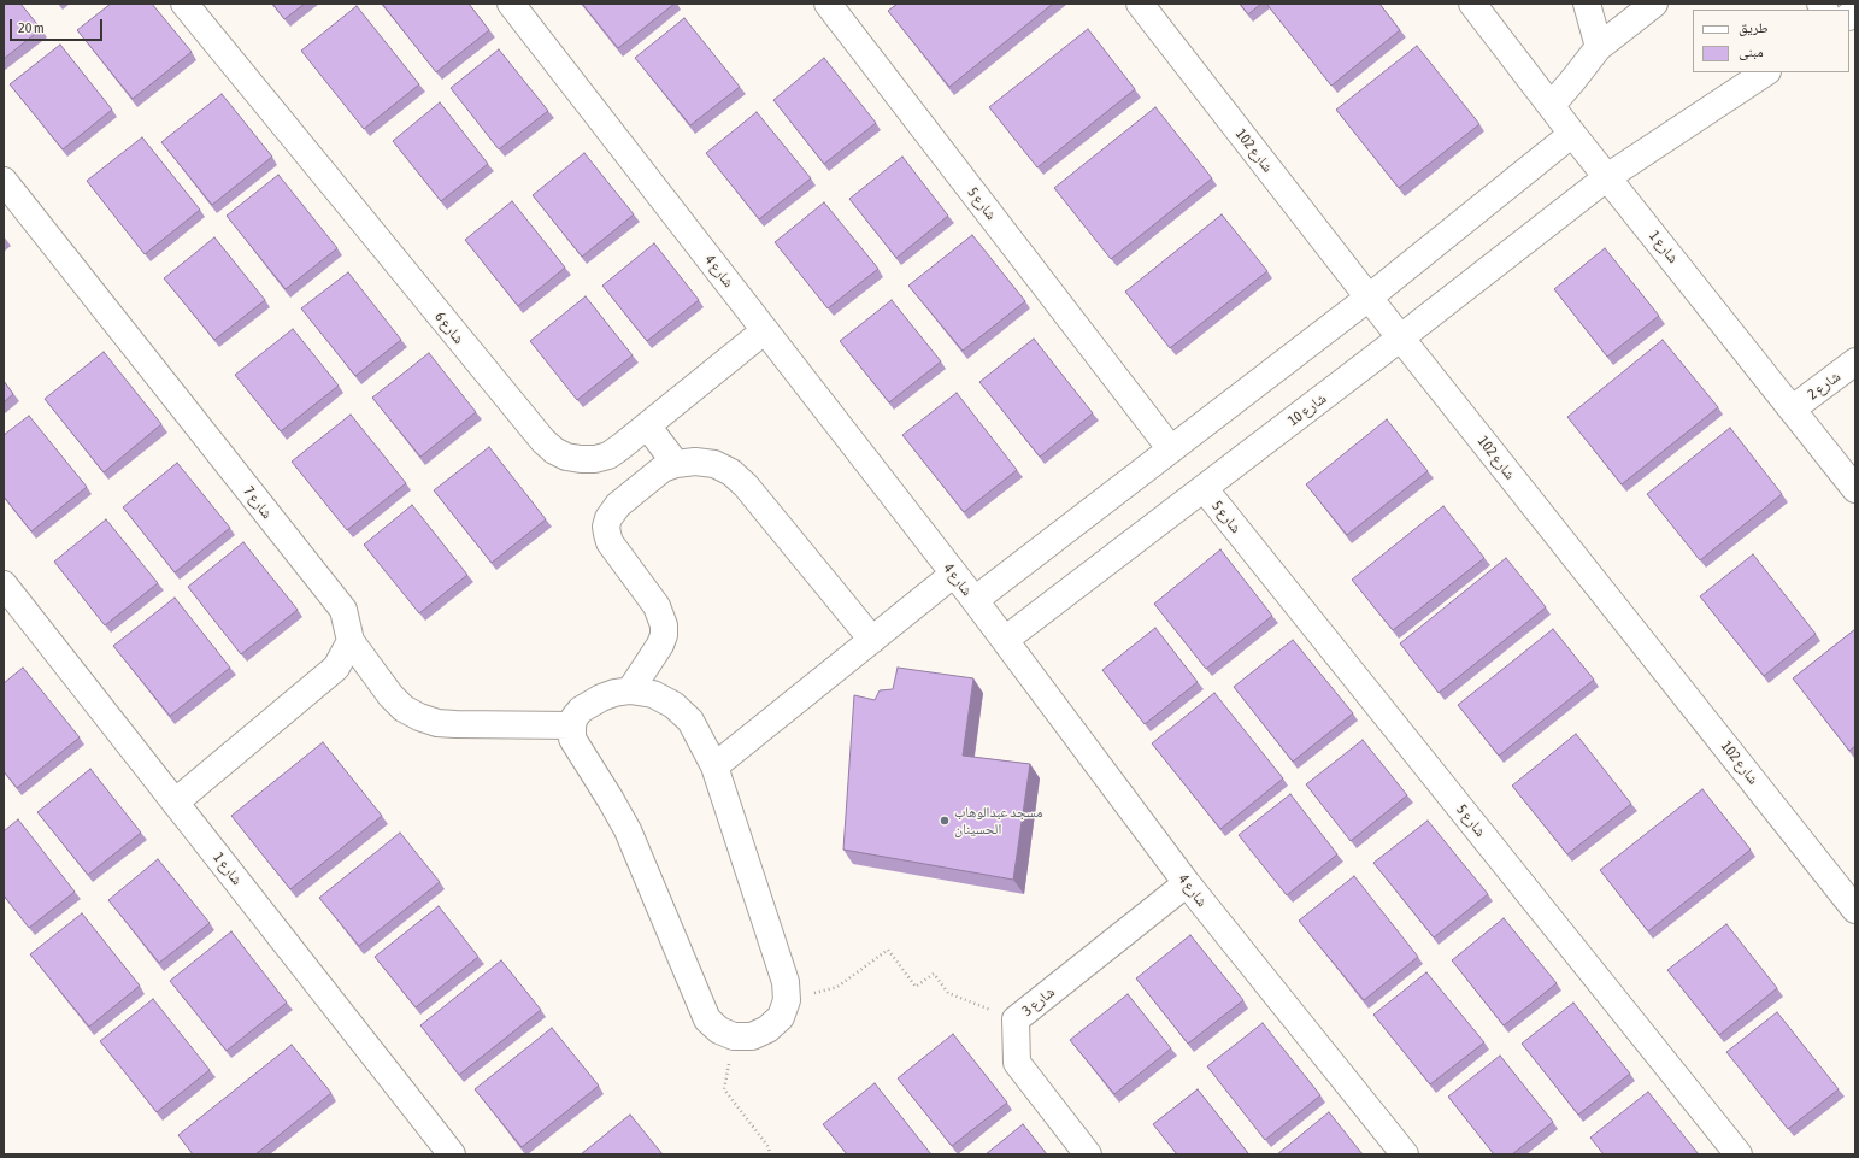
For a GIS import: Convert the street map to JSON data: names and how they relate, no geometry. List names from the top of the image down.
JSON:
{
  "streets": {
    "street": [
      "شارع 102",
      "شارع 5",
      "شارع 1",
      "شارع 4",
      "شارع 6",
      "شارع 2",
      "شارع 10",
      "شارع 7",
      "شارع 3"
    ]
  },
  "crossings": [
    ["شارع 102", "شارع 10"],
    ["شارع 5", "شارع 10"],
    ["شارع 1", "شارع 2"],
    ["شارع 1", "شارع 10"],
    ["شارع 4", "شارع 6"],
    ["شارع 4", "شارع 10"],
    ["شارع 4", "شارع 3"]
  ],
  "places": ["مسجد عبدالوهاب الحسينان"],
  "legend": ["طريق", "مبنى"],
  "scale_bar": "20 m"
}
